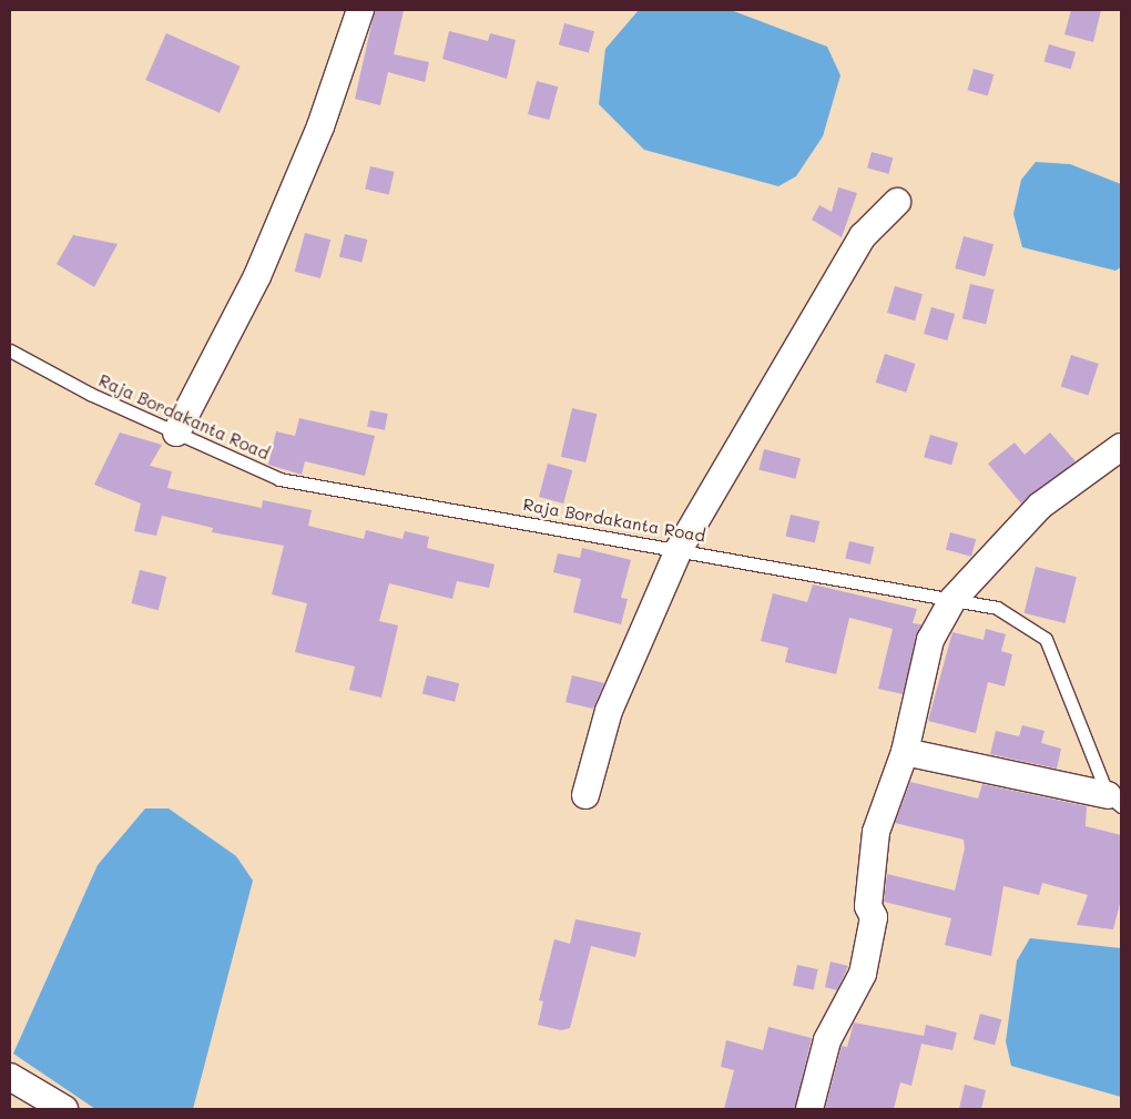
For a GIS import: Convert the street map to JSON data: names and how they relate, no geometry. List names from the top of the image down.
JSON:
{
  "streets": {
    "lane": ["Raja Bordakanta Road"]
  }
}
